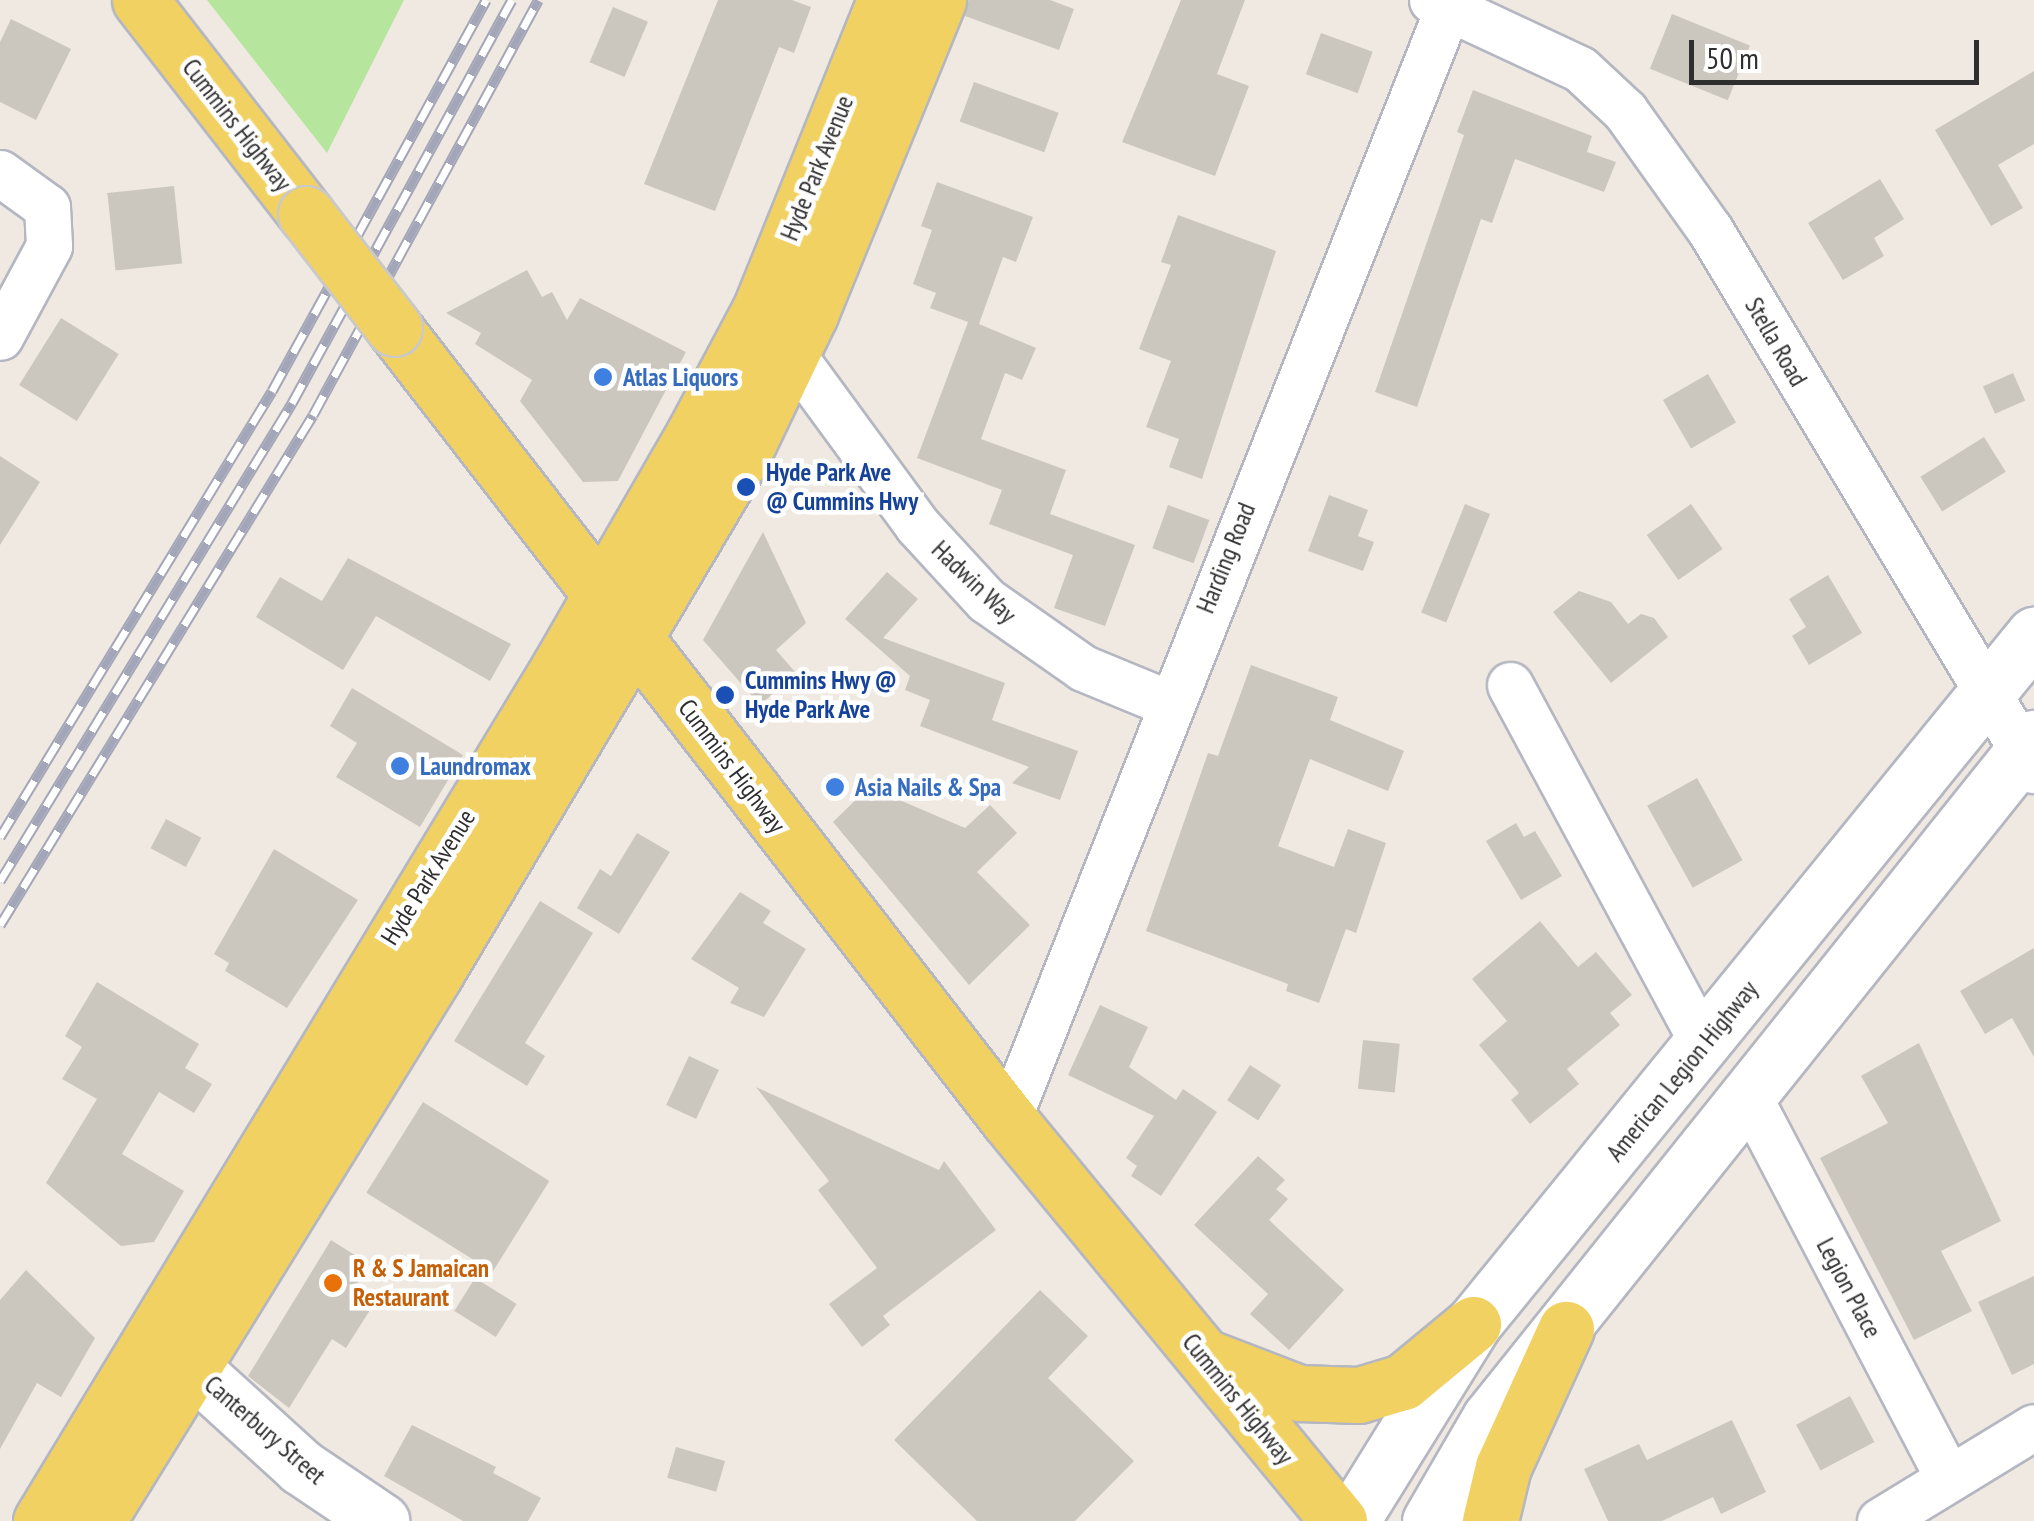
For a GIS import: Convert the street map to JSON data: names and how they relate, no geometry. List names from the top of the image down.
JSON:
{
  "streets": {
    "main road": [
      "Cummins Highway",
      "Hyde Park Avenue",
      "American Legion Highway",
      "Canterbury Street"
    ],
    "street": [
      "Stella Road",
      "Harding Road",
      "Hadwin Way",
      "Legion Place"
    ]
  },
  "crossings": [
    ["Cummins Highway", "Hyde Park Avenue"],
    ["Cummins Highway", "Harding Road"],
    ["Hyde Park Avenue", "Hadwin Way"],
    ["Hyde Park Avenue", "Canterbury Street"],
    ["Stella Road", "Harding Road"],
    ["Stella Road", "American Legion Highway"],
    ["Harding Road", "Hadwin Way"]
  ],
  "places": [
    "Atlas Liquors",
    "Hyde Park Ave @ Cummins Hwy",
    "Cummins Hwy @ Hyde Park Ave",
    "Laundromax",
    "Asia Nails & Spa",
    "R & S Jamaican Restaurant"
  ],
  "scale_bar": "50 m"
}
